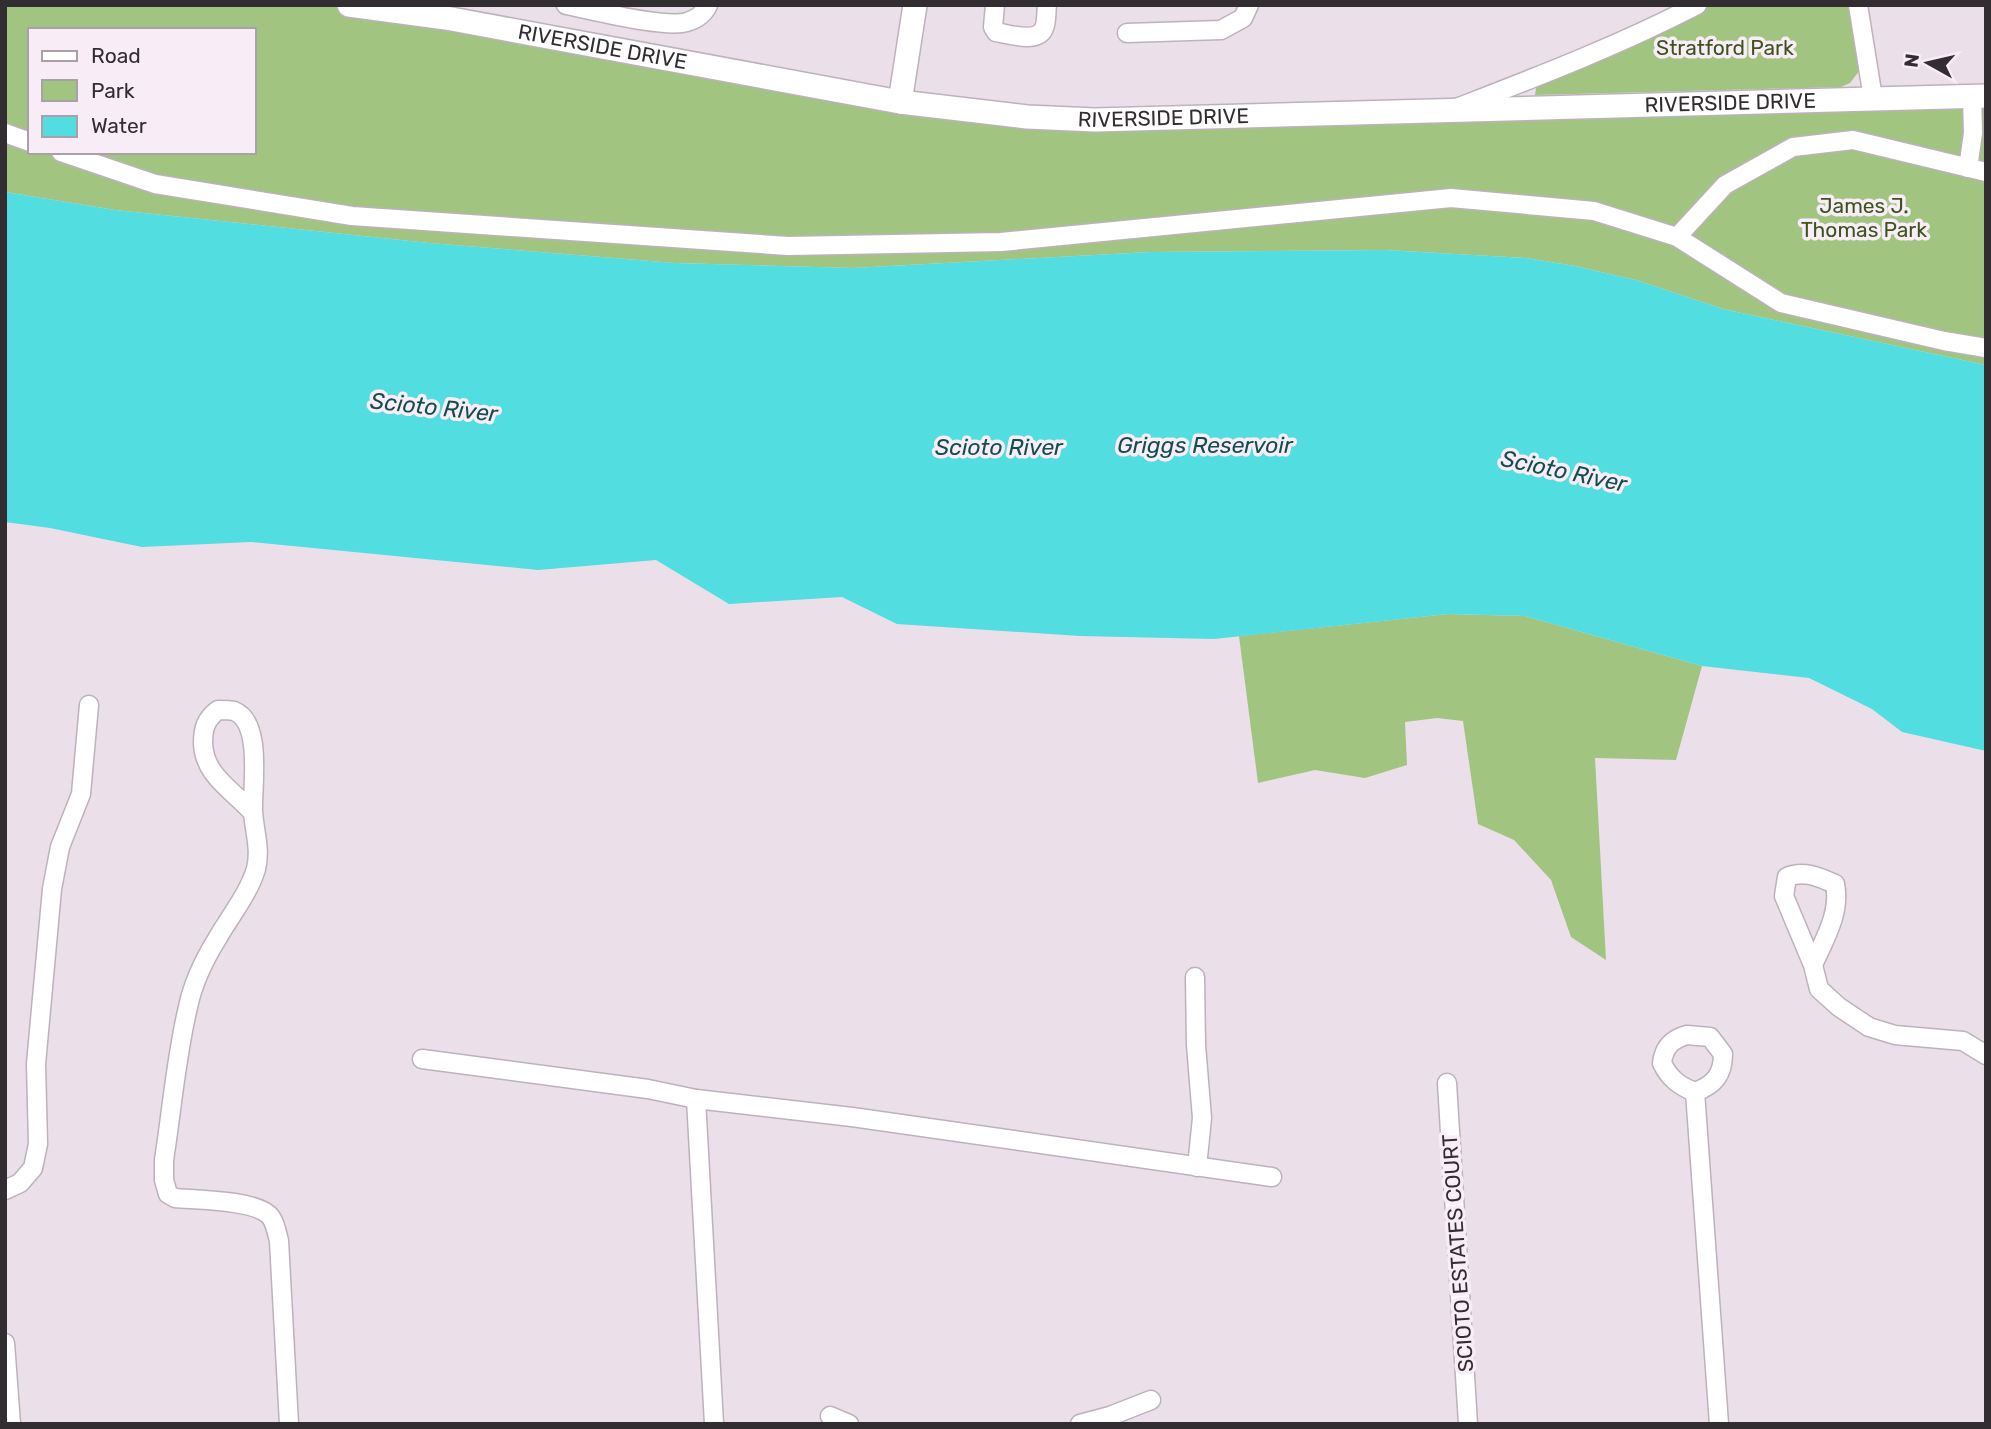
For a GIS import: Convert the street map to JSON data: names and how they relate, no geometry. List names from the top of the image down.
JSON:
{
  "streets": {
    "main road": ["RIVERSIDE DRIVE"],
    "street": ["SCIOTO ESTATES COURT"]
  },
  "water": ["Scioto River", "Griggs Reservoir"],
  "parks": ["Stratford Park", "James J. Thomas Park"],
  "legend": ["Road", "Park", "Water"],
  "north": "left"
}
